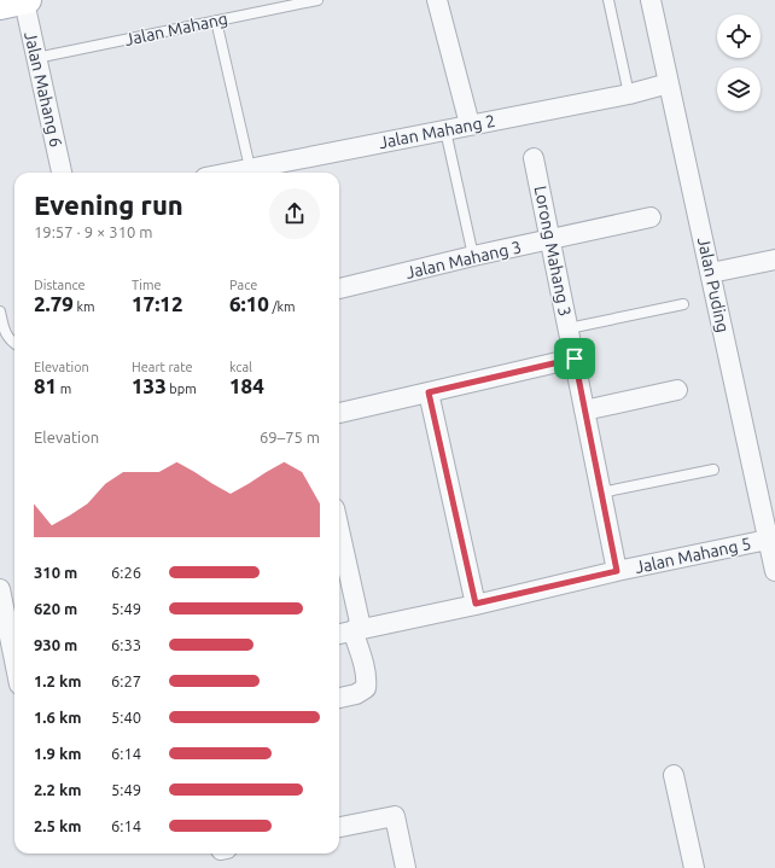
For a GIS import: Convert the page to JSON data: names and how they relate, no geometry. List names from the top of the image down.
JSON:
{
  "streets": {
    "street": [
      "Jalan Mahang 6",
      "Jalan Mahang 2",
      "Lorong Mahang 3",
      "Jalan Mahang 3",
      "Jalan Puding",
      "Jalan Mahang 5"
    ],
    "lane": ["Jalan Mahang"]
  },
  "crossings": [
    ["Jalan Mahang", "Jalan Mahang 6"],
    ["Jalan Mahang 2", "Jalan Puding"],
    ["Lorong Mahang 3", "Jalan Mahang 3"],
    ["Lorong Mahang 3", "Jalan Mahang 5"],
    ["Jalan Puding", "Jalan Mahang 5"]
  ],
  "page": {
    "heading": ["Evening run", "19:57 · 9 × 310 m"],
    "stats": [
      ["Distance", "2.79 km"],
      ["Time", "17:12"],
      ["Pace", "6:10 /km"],
      ["Elevation", "81 m"],
      ["Heart rate", "133 bpm"],
      ["kcal", "184"]
    ],
    "chart": ["Elevation", "69–75 m"],
    "list": [
      {
        "name": "310 m",
        "note": "6:26"
      },
      {
        "name": "620 m",
        "note": "5:49"
      },
      {
        "name": "930 m",
        "note": "6:33"
      },
      {
        "name": "1.2 km",
        "note": "6:27"
      },
      {
        "name": "1.6 km",
        "note": "5:40"
      },
      {
        "name": "1.9 km",
        "note": "6:14"
      },
      {
        "name": "2.2 km",
        "note": "5:49"
      },
      {
        "name": "2.5 km",
        "note": "6:14"
      }
    ]
  }
}
